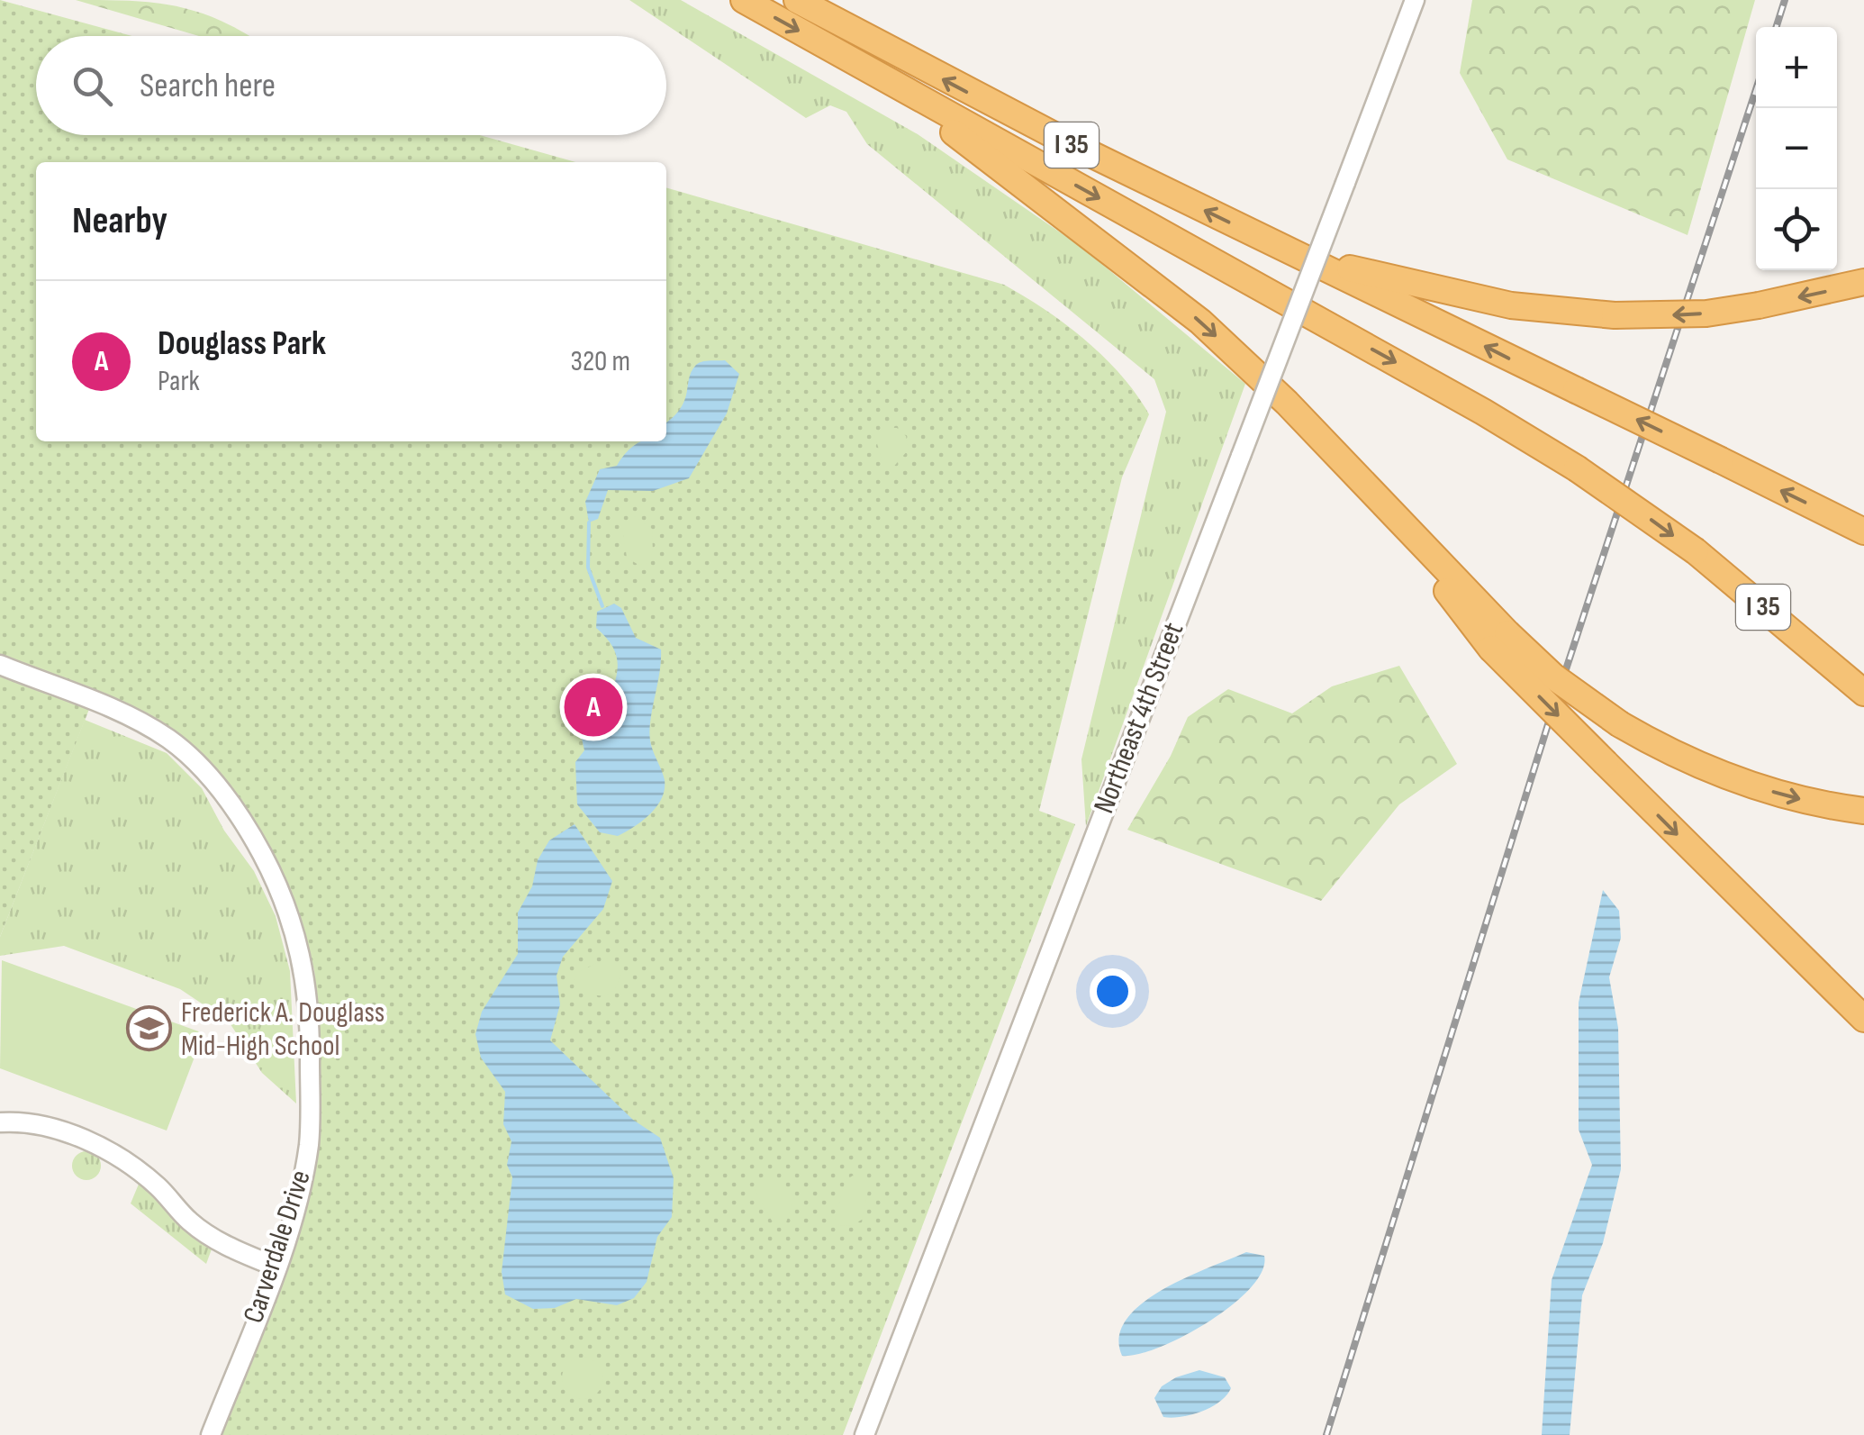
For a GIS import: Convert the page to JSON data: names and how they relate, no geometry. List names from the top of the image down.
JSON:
{
  "streets": {
    "highway": ["I 35"],
    "street": ["Northeast 4th Street", "Carverdale Drive"]
  },
  "places": {
    "school or university": ["Frederick A. Douglass Mid-High School"]
  },
  "page": {
    "map_buttons": ["+", "−"],
    "search": "Search here",
    "heading": "Nearby",
    "list": [
      {
        "mark": "A",
        "name": "Douglass Park",
        "note": "Park",
        "value": "320 m"
      }
    ],
    "pins": "A"
  }
}
